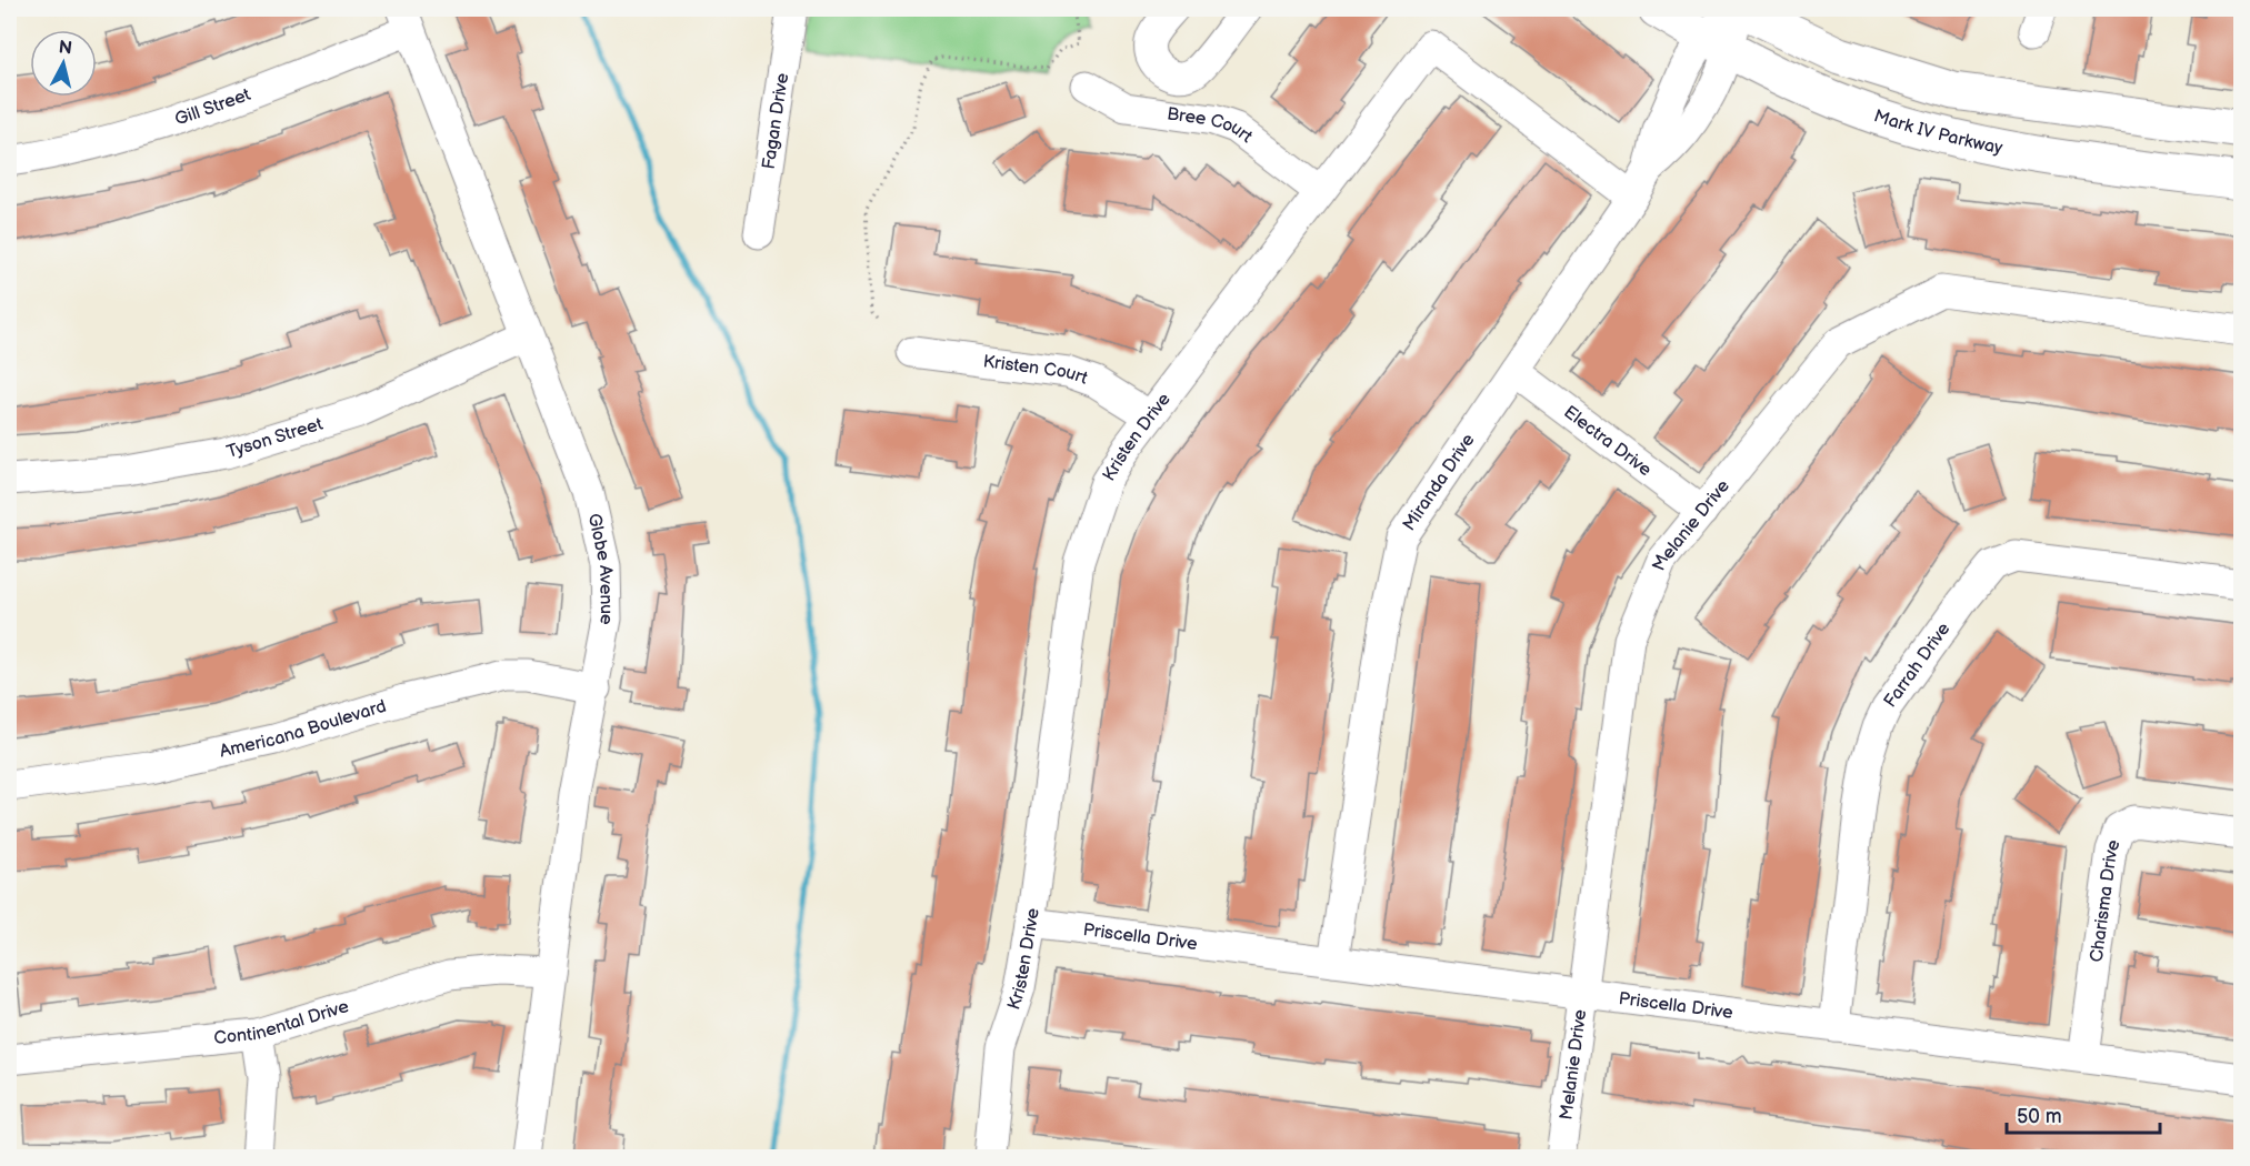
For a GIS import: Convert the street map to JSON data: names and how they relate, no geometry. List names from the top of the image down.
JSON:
{
  "streets": {
    "main road": ["Mark IV Parkway"],
    "street": [
      "Gill Street",
      "Fagan Drive",
      "Bree Court",
      "Kristen Court",
      "Tyson Street",
      "Kristen Drive",
      "Electra Drive",
      "Miranda Drive",
      "Melanie Drive",
      "Globe Avenue",
      "Farrah Drive",
      "Americana Boulevard",
      "Charisma Drive",
      "Priscella Drive",
      "Continental Drive"
    ]
  },
  "crossings": [
    ["Gill Street", "Globe Avenue"],
    ["Bree Court", "Kristen Drive"],
    ["Mark IV Parkway", "Miranda Drive"],
    ["Kristen Court", "Kristen Drive"],
    ["Tyson Street", "Globe Avenue"],
    ["Kristen Drive", "Miranda Drive"],
    ["Kristen Drive", "Priscella Drive"],
    ["Electra Drive", "Miranda Drive"],
    ["Electra Drive", "Melanie Drive"],
    ["Miranda Drive", "Priscella Drive"],
    ["Melanie Drive", "Priscella Drive"],
    ["Globe Avenue", "Americana Boulevard"],
    ["Globe Avenue", "Continental Drive"],
    ["Farrah Drive", "Priscella Drive"],
    ["Charisma Drive", "Priscella Drive"]
  ],
  "scale_bar": "50 m",
  "north": "top"
}
